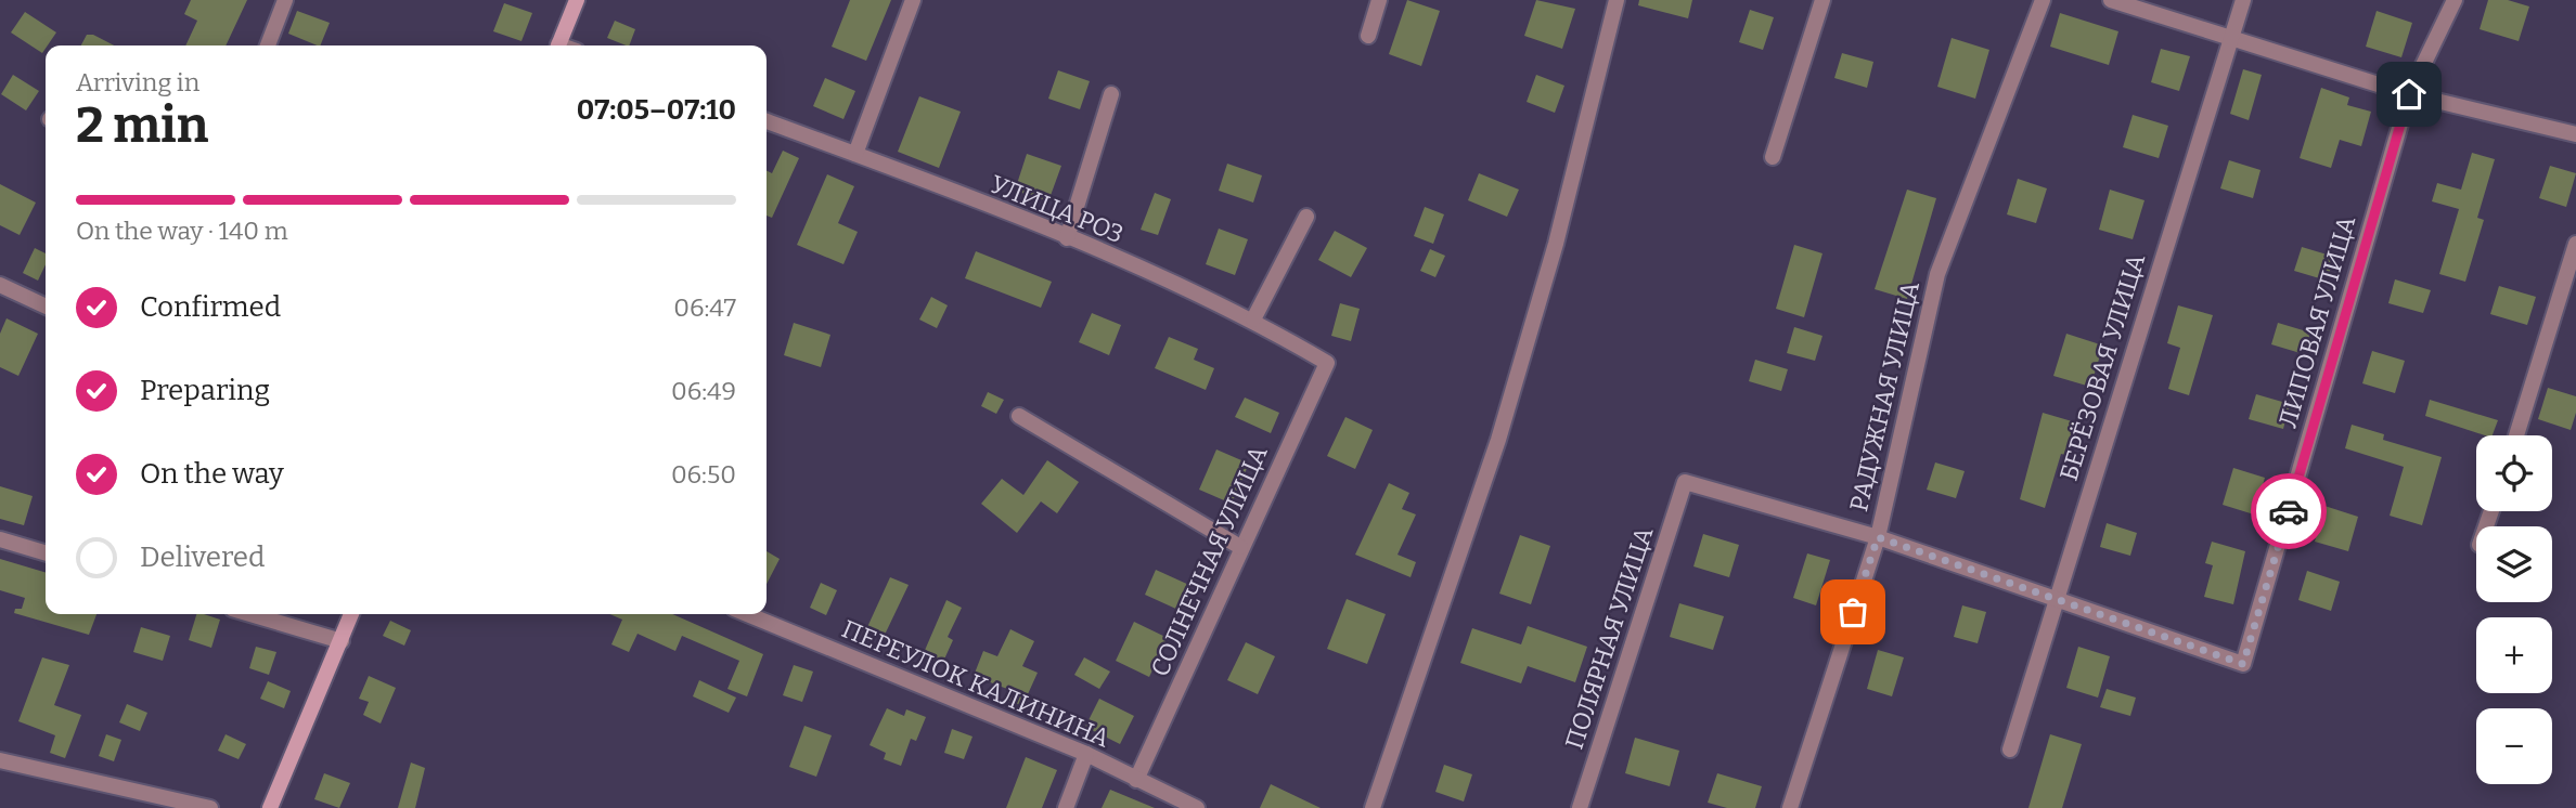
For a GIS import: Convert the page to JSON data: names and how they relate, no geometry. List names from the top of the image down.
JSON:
{
  "streets": {
    "street": [
      "УЛИЦА РОЗ",
      "ЛИПОВАЯ УЛИЦА",
      "БЕРЁЗОВАЯ УЛИЦА",
      "РАДУЖНАЯ УЛИЦА",
      "СОЛНЕЧНАЯ УЛИЦА",
      "ПОЛЯРНАЯ УЛИЦА",
      "ПЕРЕУЛОК КАЛИНИНА"
    ]
  },
  "crossings": [
    ["УЛИЦА РОЗ", "СОЛНЕЧНАЯ УЛИЦА"],
    ["ЛИПОВАЯ УЛИЦА", "БЕРЁЗОВАЯ УЛИЦА"],
    ["РАДУЖНАЯ УЛИЦА", "ПОЛЯРНАЯ УЛИЦА"],
    ["СОЛНЕЧНАЯ УЛИЦА", "ПЕРЕУЛОК КАЛИНИНА"]
  ],
  "page": {
    "heading": ["2 min", "Arriving in", "07:05–07:10"],
    "bar": "On the way · 140 m",
    "list": [
      ["Confirmed", "06:47"],
      ["Preparing", "06:49"],
      ["On the way", "06:50"],
      "Delivered"
    ],
    "map_buttons": ["+", "−"]
  }
}
